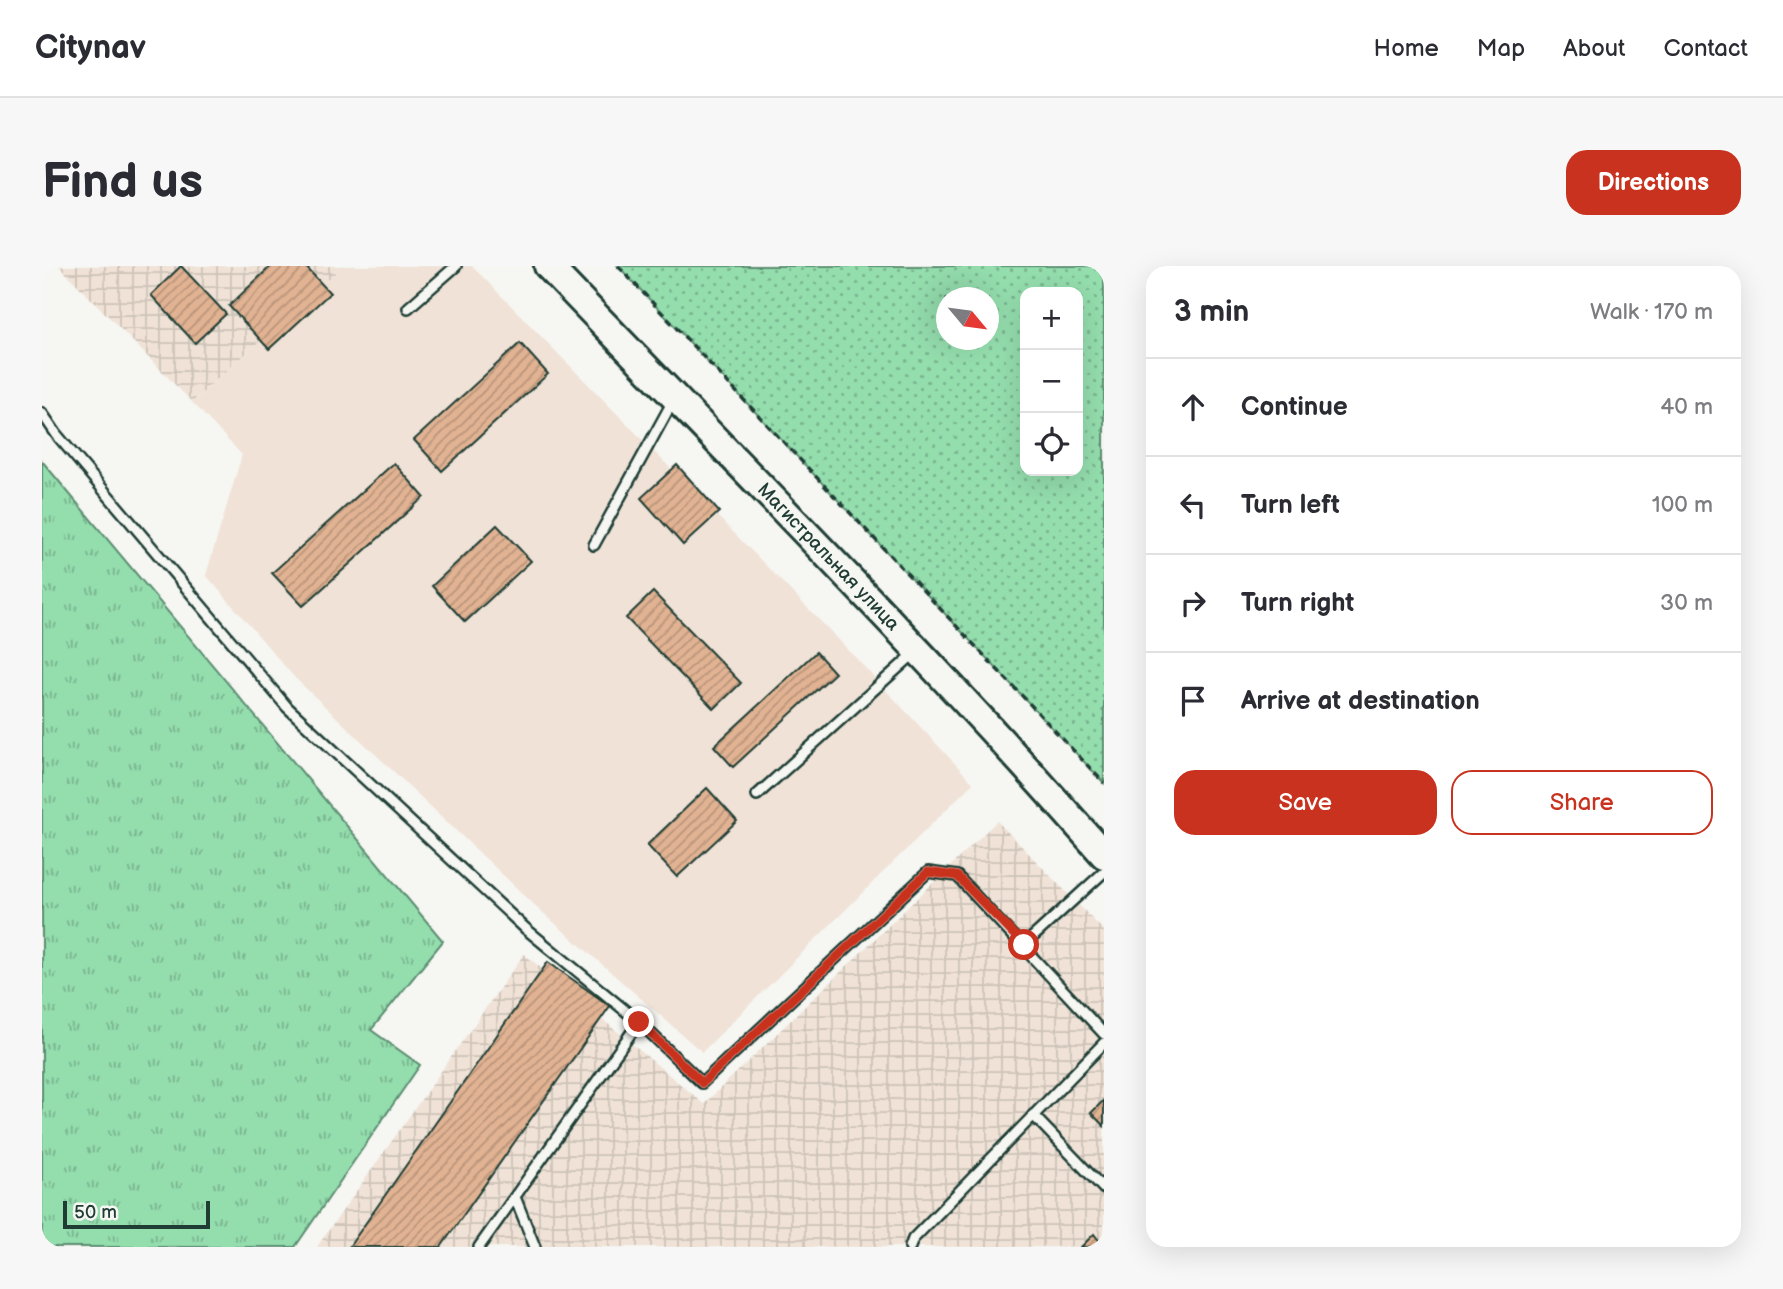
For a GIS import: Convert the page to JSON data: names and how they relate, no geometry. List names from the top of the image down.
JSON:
{
  "streets": {
    "street": ["Магистральная улица"]
  },
  "scale_bar": "50 m",
  "north": "bottom right",
  "page": {
    "header": "Citynav",
    "nav": [
      "Home",
      "Map",
      "About",
      "Contact"
    ],
    "buttons": [
      "Directions",
      ["Save", "Share"]
    ],
    "title": "Find us",
    "heading": ["3 min", "Walk · 170 m"],
    "map_buttons": ["+", "−"],
    "list": [
      ["Continue", "40 m"],
      ["Turn left", "100 m"],
      ["Turn right", "30 m"],
      "Arrive at destination"
    ],
    "scale": "50 m"
  }
}
